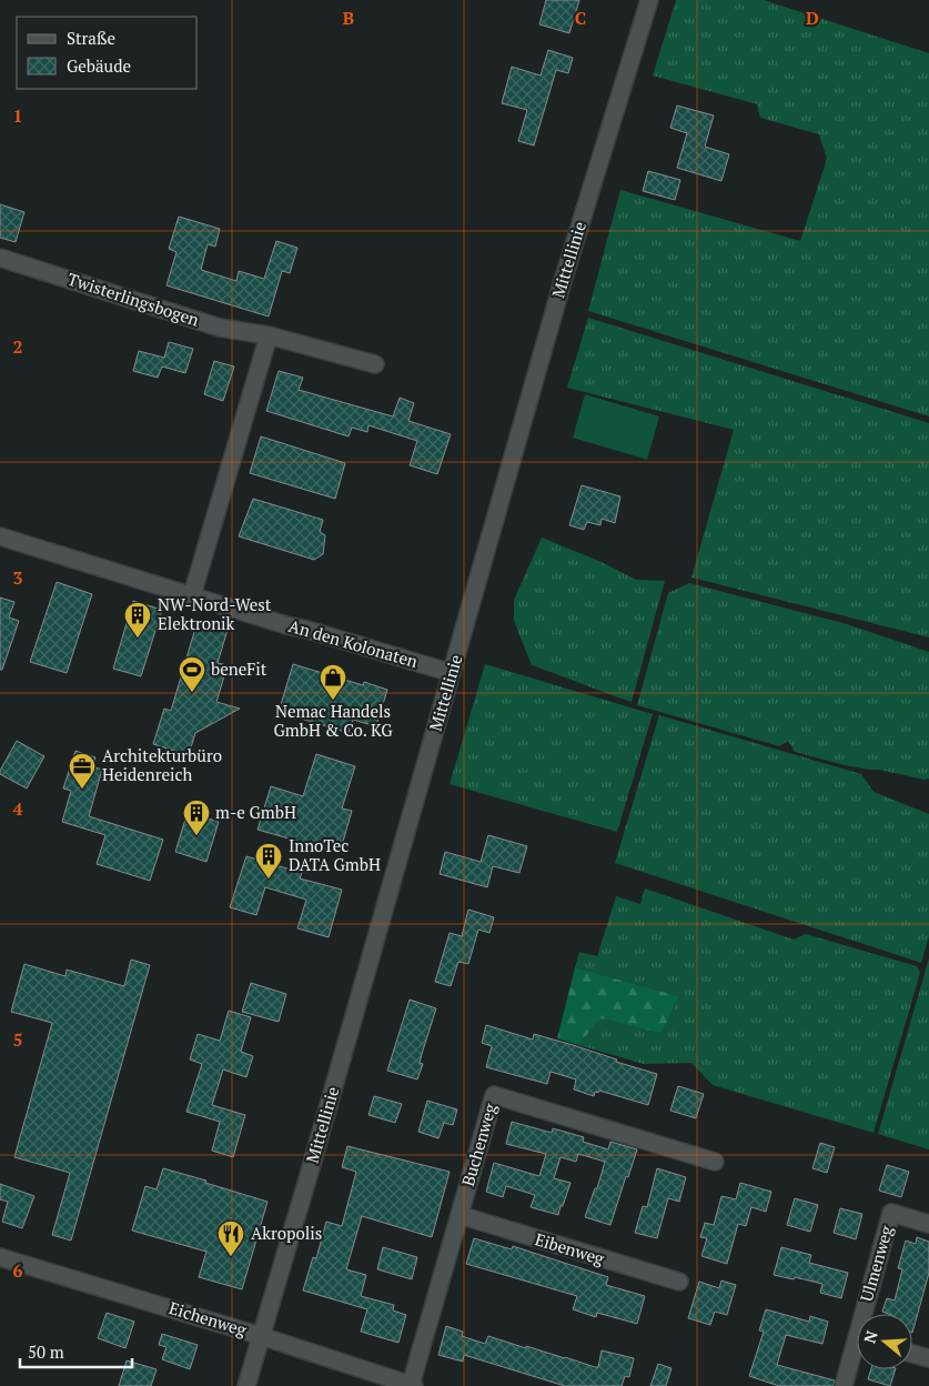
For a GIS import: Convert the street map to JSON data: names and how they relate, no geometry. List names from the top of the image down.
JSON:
{
  "streets": {
    "street": [
      "Mittellinie",
      "Twisterlingsbogen",
      "An den Kolonaten",
      "Buchenweg",
      "Eibenweg",
      "Ulmenweg",
      "Eichenweg"
    ]
  },
  "crossings": [
    ["Mittellinie", "An den Kolonaten"],
    ["Mittellinie", "Eichenweg"],
    ["Buchenweg", "Eibenweg"],
    ["Buchenweg", "Eichenweg"]
  ],
  "places": {
    "building": ["NW-Nord-West Elektronik", "m-e GmbH", "InnoTec DATA GmbH"],
    "sports": ["beneFit"],
    "shop": ["Nemac Handels GmbH & Co. KG"],
    "office": ["Architekturbüro Heidenreich"],
    "restaurant": ["Akropolis"]
  },
  "legend": ["Straße", "Gebäude"],
  "scale_bar": "50 m",
  "north": "left",
  "grid": {
    "columns": ["B", "C", "D"],
    "rows": [
      "1",
      "2",
      "3",
      "4",
      "5",
      "6"
    ]
  }
}
